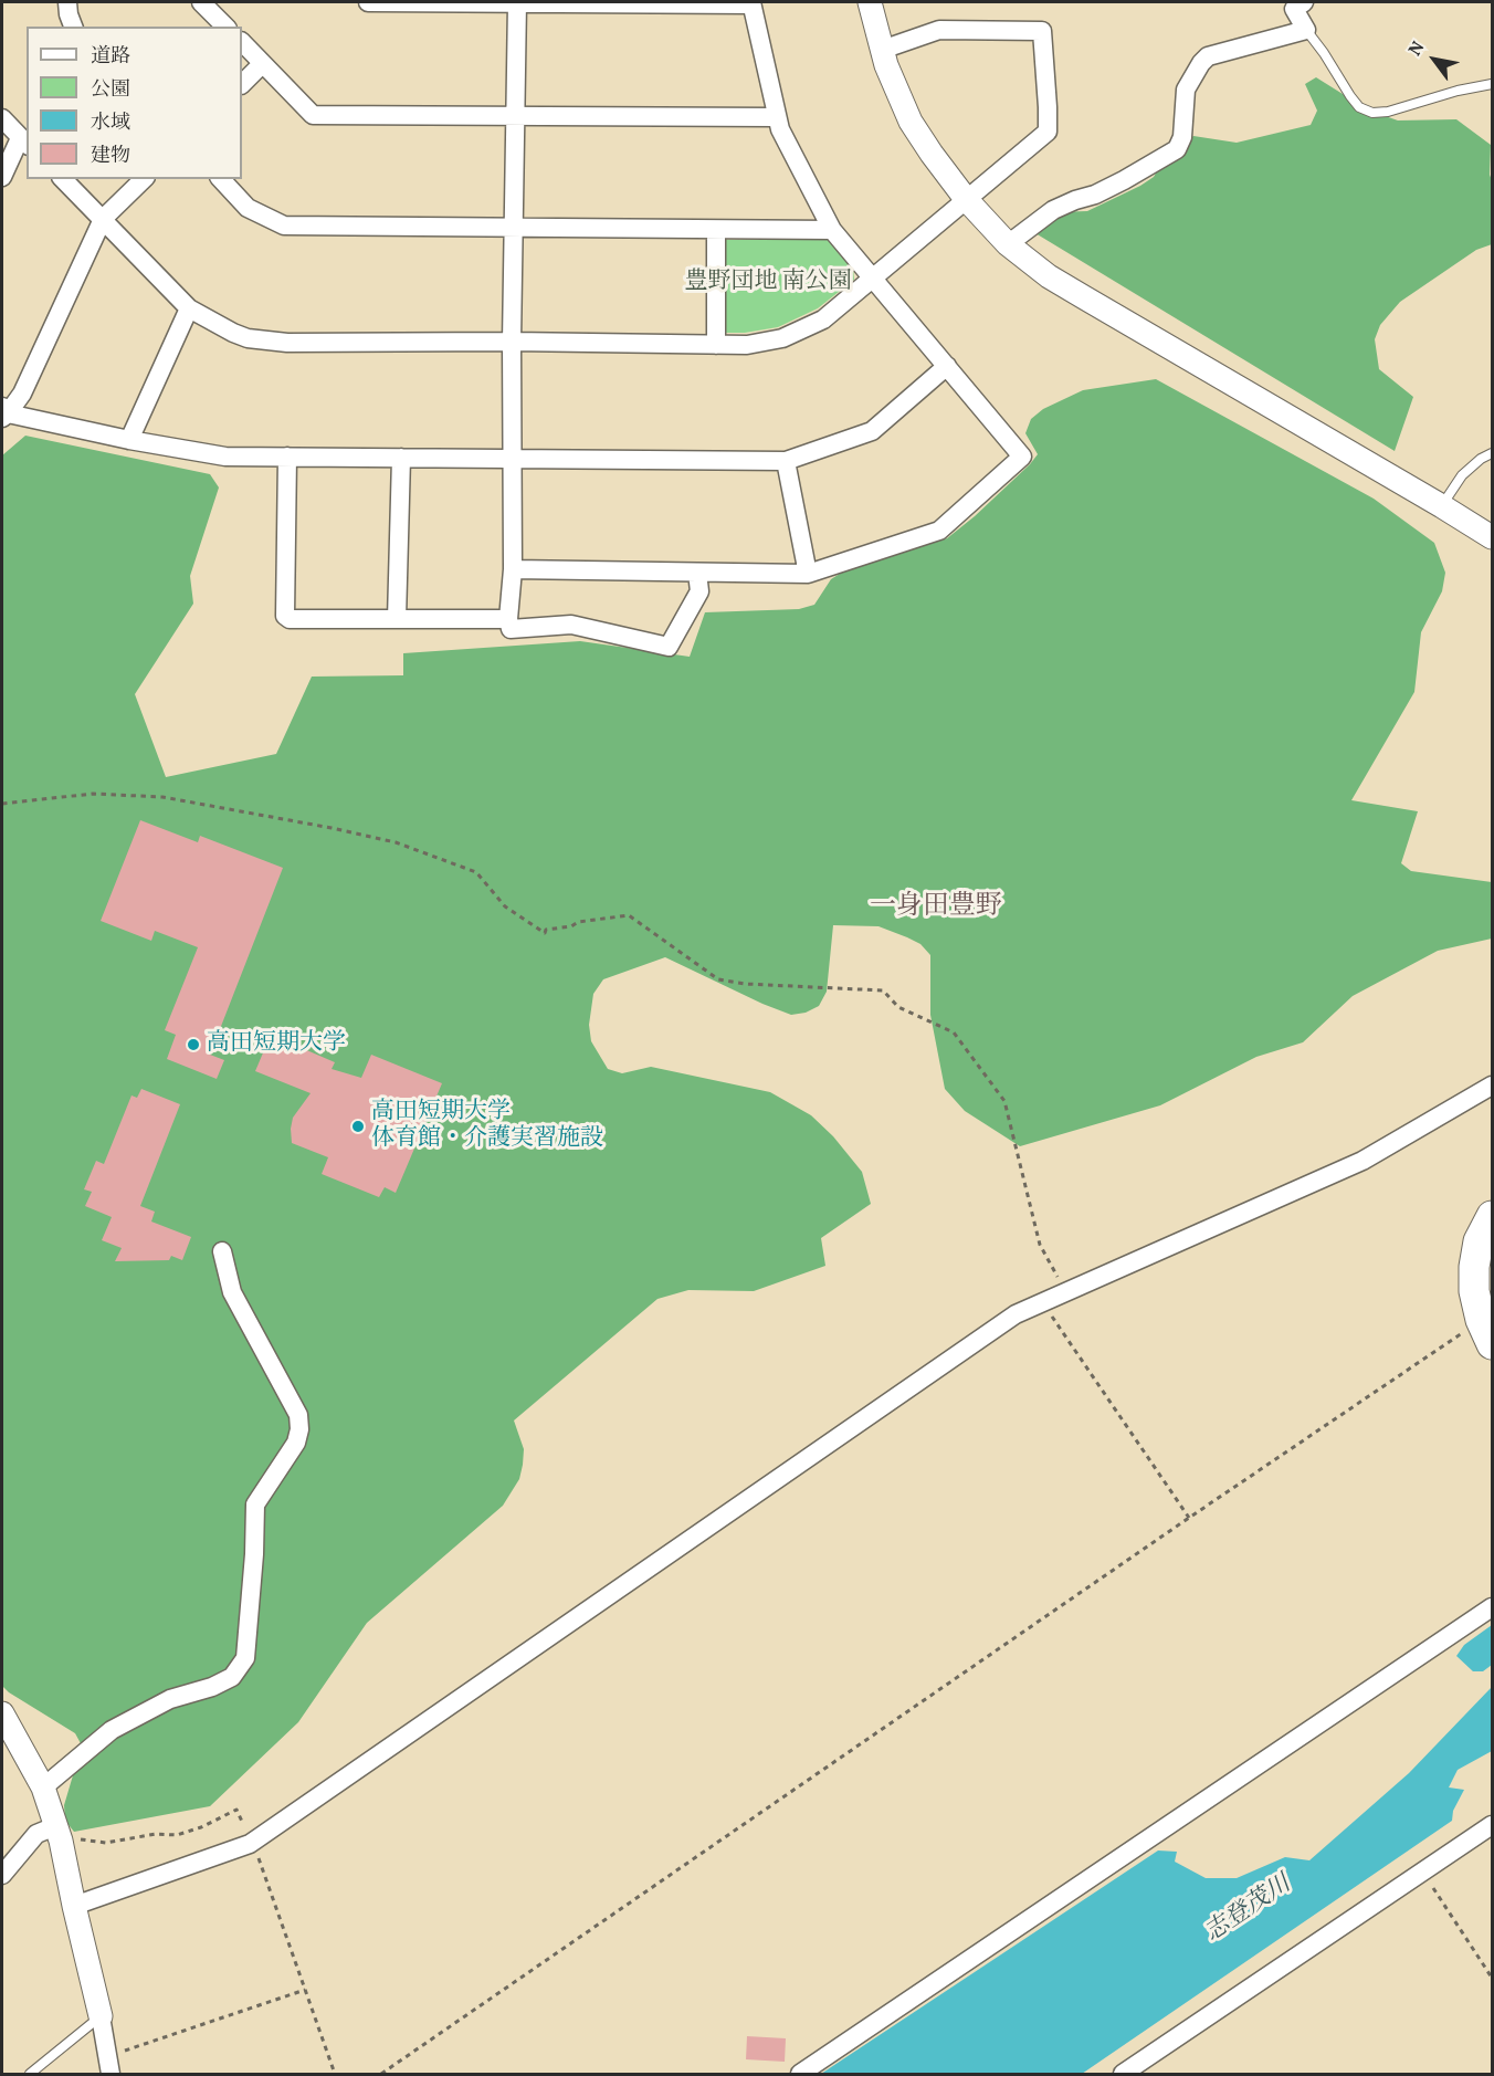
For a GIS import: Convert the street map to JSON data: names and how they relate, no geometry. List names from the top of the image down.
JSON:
{
  "districts": ["一身田豊野"],
  "water": ["志登茂川"],
  "parks": ["豊野団地 南公園"],
  "places": ["高田短期大学", "高田短期大学 体育館・介護実習施設"],
  "legend": [
    "道路",
    "公園",
    "水域",
    "建物"
  ],
  "north": "top left"
}
